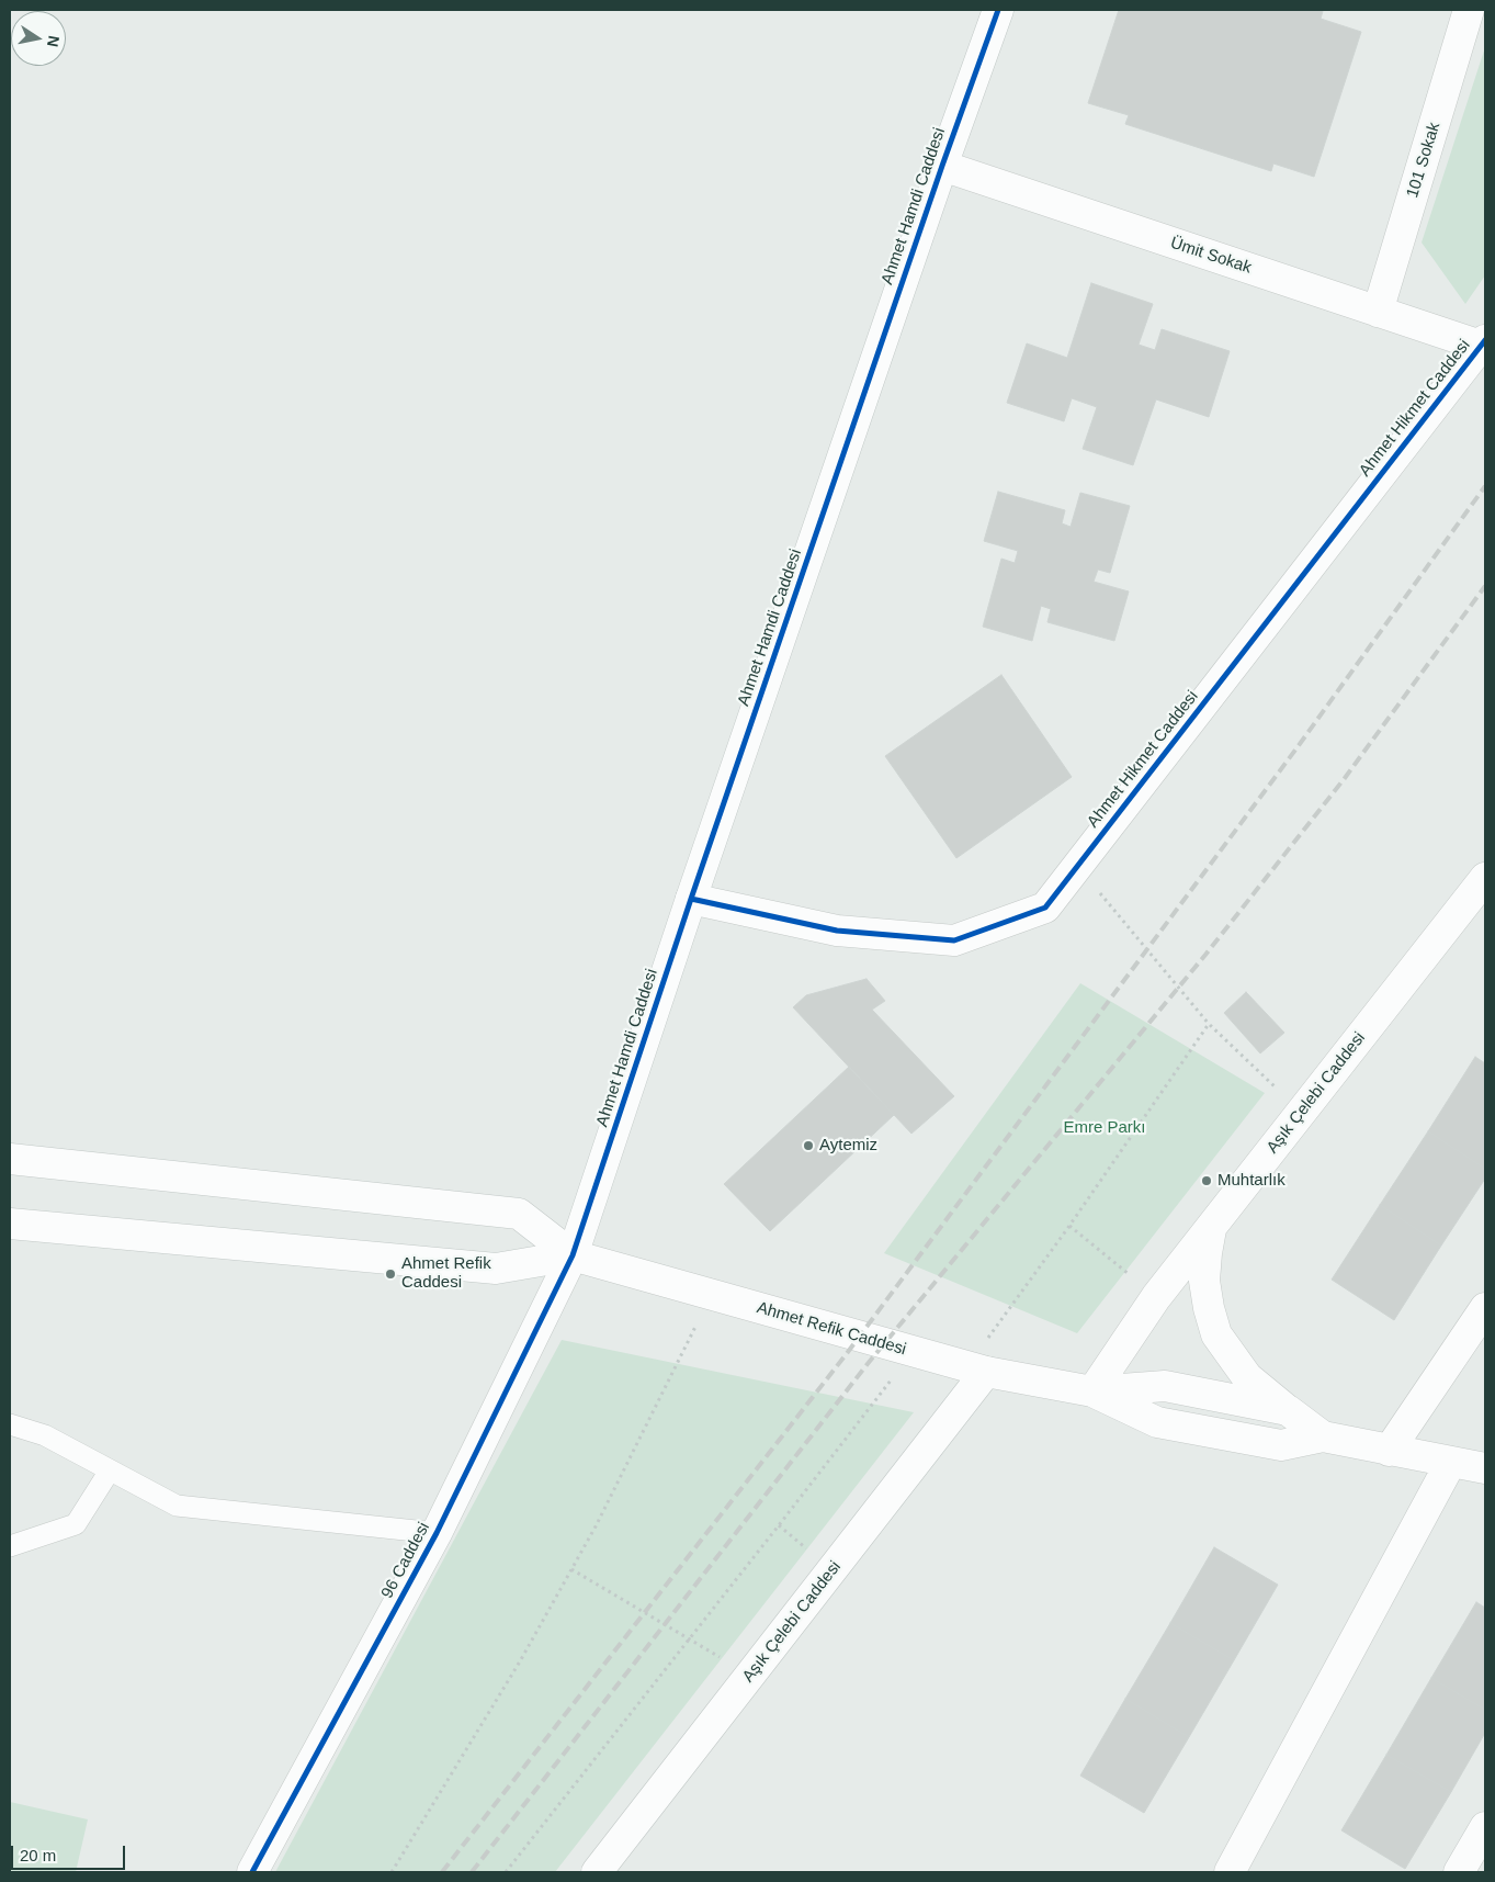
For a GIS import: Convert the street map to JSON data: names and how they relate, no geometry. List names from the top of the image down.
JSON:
{
  "streets": {
    "street": [
      "101 Sokak",
      "Ahmet Hamdi Caddesi",
      "Ümit Sokak",
      "Ahmet Hikmet Caddesi",
      "Aşık Çelebi Caddesi",
      "Ahmet Refik Caddesi",
      "96 Caddesi"
    ]
  },
  "crossings": [
    ["101 Sokak", "Ümit Sokak"],
    ["Ahmet Hamdi Caddesi", "Ümit Sokak"],
    ["Ahmet Hamdi Caddesi", "Ahmet Hikmet Caddesi"],
    ["Ahmet Hamdi Caddesi", "Ahmet Refik Caddesi"],
    ["Ahmet Hamdi Caddesi", "96 Caddesi"],
    ["Ümit Sokak", "Ahmet Hikmet Caddesi"],
    ["Aşık Çelebi Caddesi", "Ahmet Refik Caddesi"],
    ["Ahmet Refik Caddesi", "96 Caddesi"]
  ],
  "parks": ["Emre Parkı"],
  "places": ["Aytemiz", "Muhtarlık", "Ahmet Refik Caddesi"],
  "scale_bar": "20 m",
  "north": "right"
}
